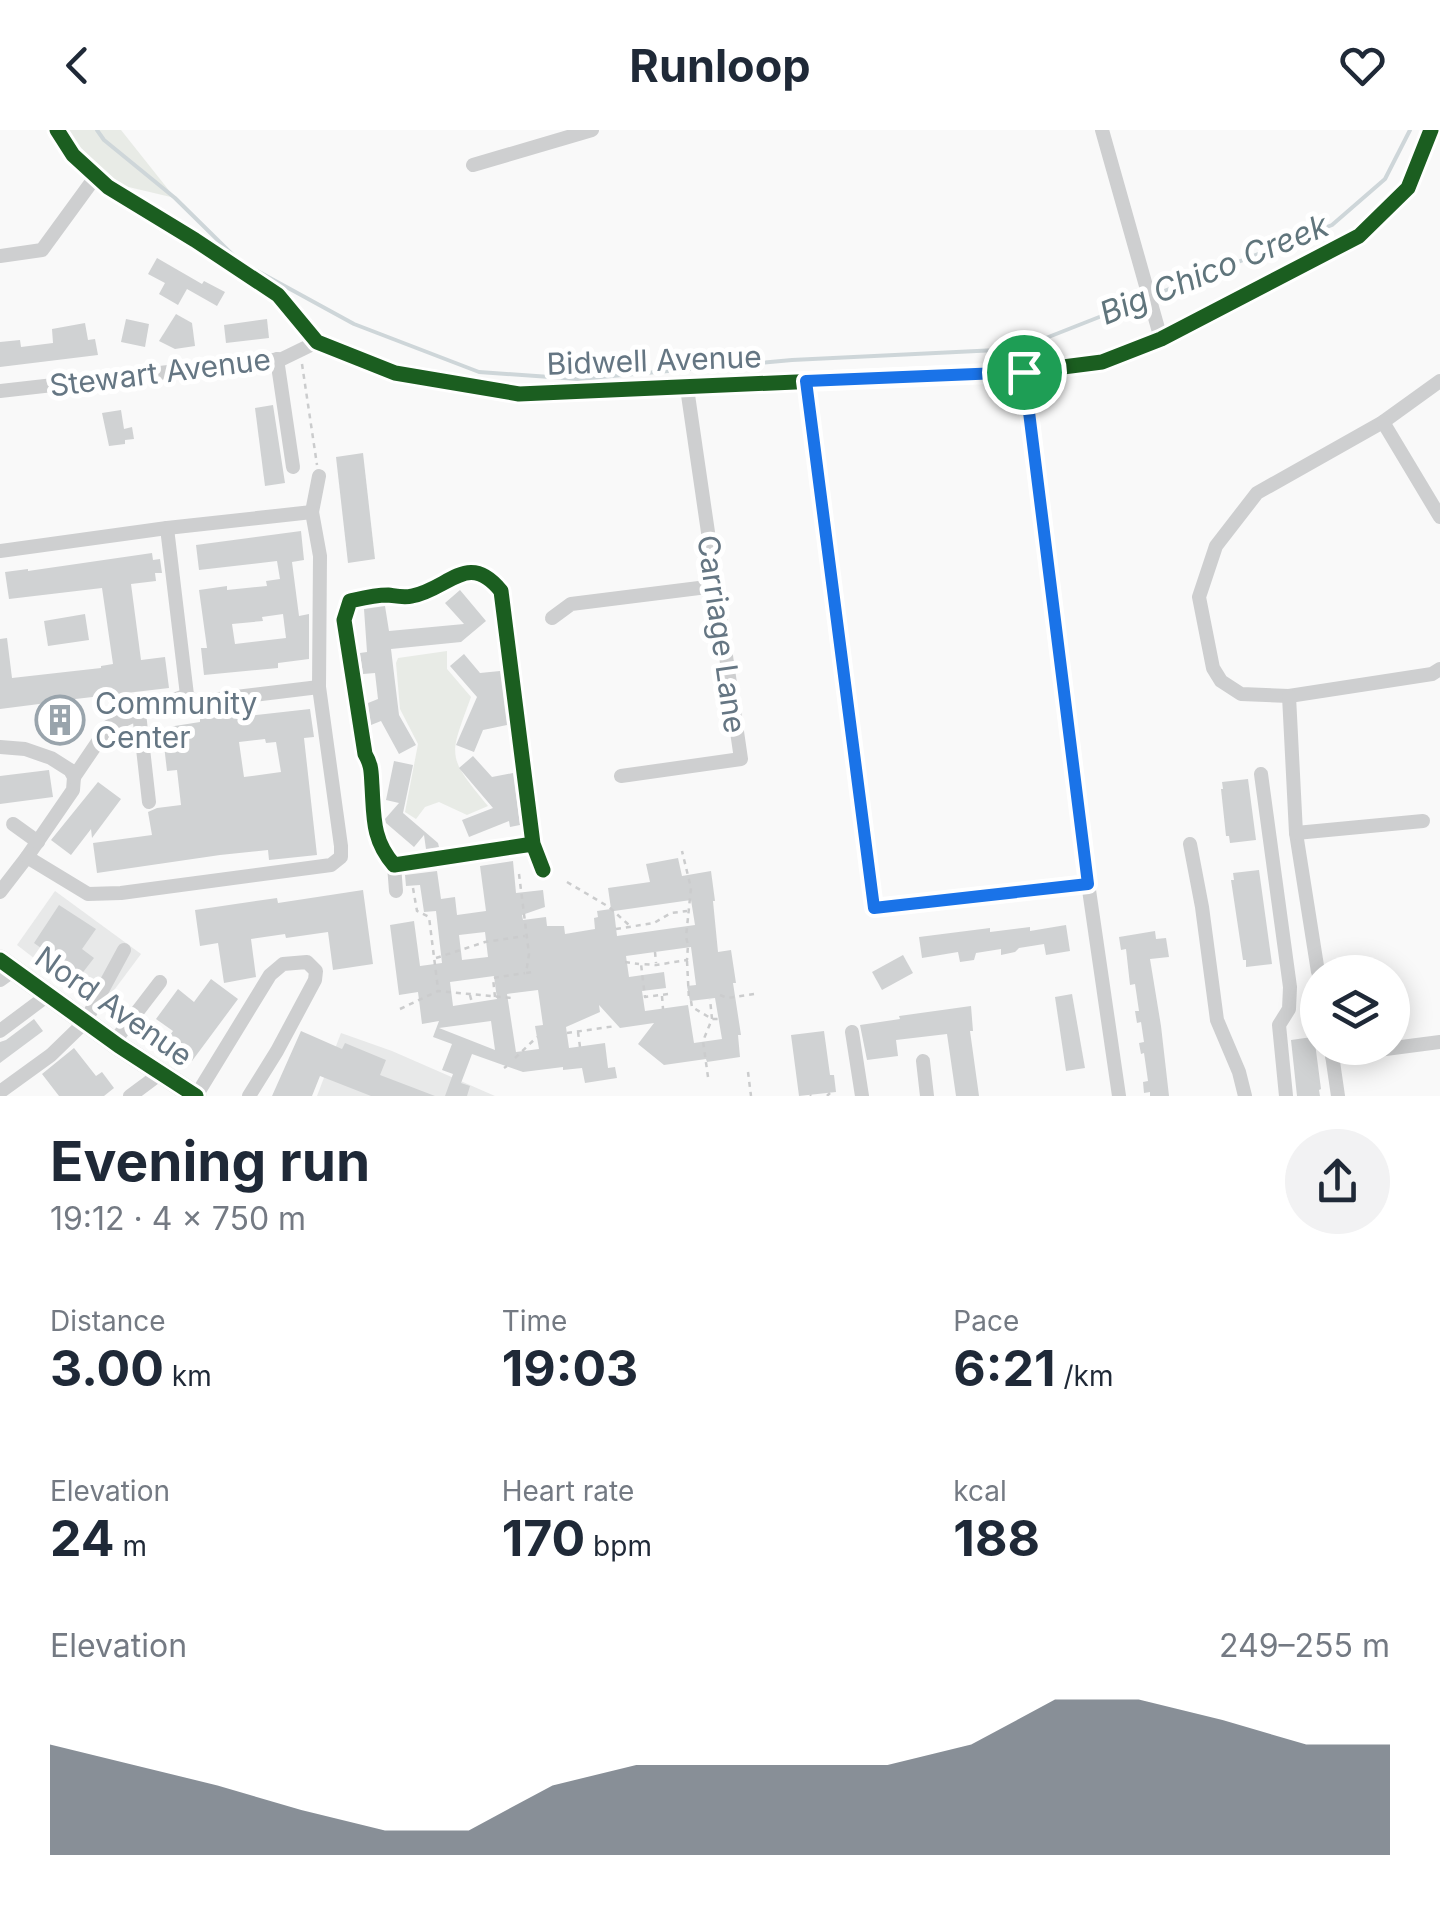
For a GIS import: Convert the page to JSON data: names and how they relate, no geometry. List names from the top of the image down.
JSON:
{
  "streets": {
    "main road": ["Nord Avenue"],
    "street": ["Bidwell Avenue", "Stewart Avenue", "Carriage Lane"]
  },
  "crossings": [
    ["Bidwell Avenue", "Stewart Avenue"],
    ["Bidwell Avenue", "Carriage Lane"]
  ],
  "water": ["Big Chico Creek"],
  "places": {
    "building": ["Community Center"]
  },
  "page": {
    "header": "Runloop",
    "heading": ["Evening run", "19:12 · 4 × 750 m"],
    "stats": [
      ["Distance", "3.00 km"],
      ["Time", "19:03"],
      ["Pace", "6:21 /km"],
      ["Elevation", "24 m"],
      ["Heart rate", "170 bpm"],
      ["kcal", "188"]
    ],
    "chart": ["Elevation", "249–255 m"]
  }
}
